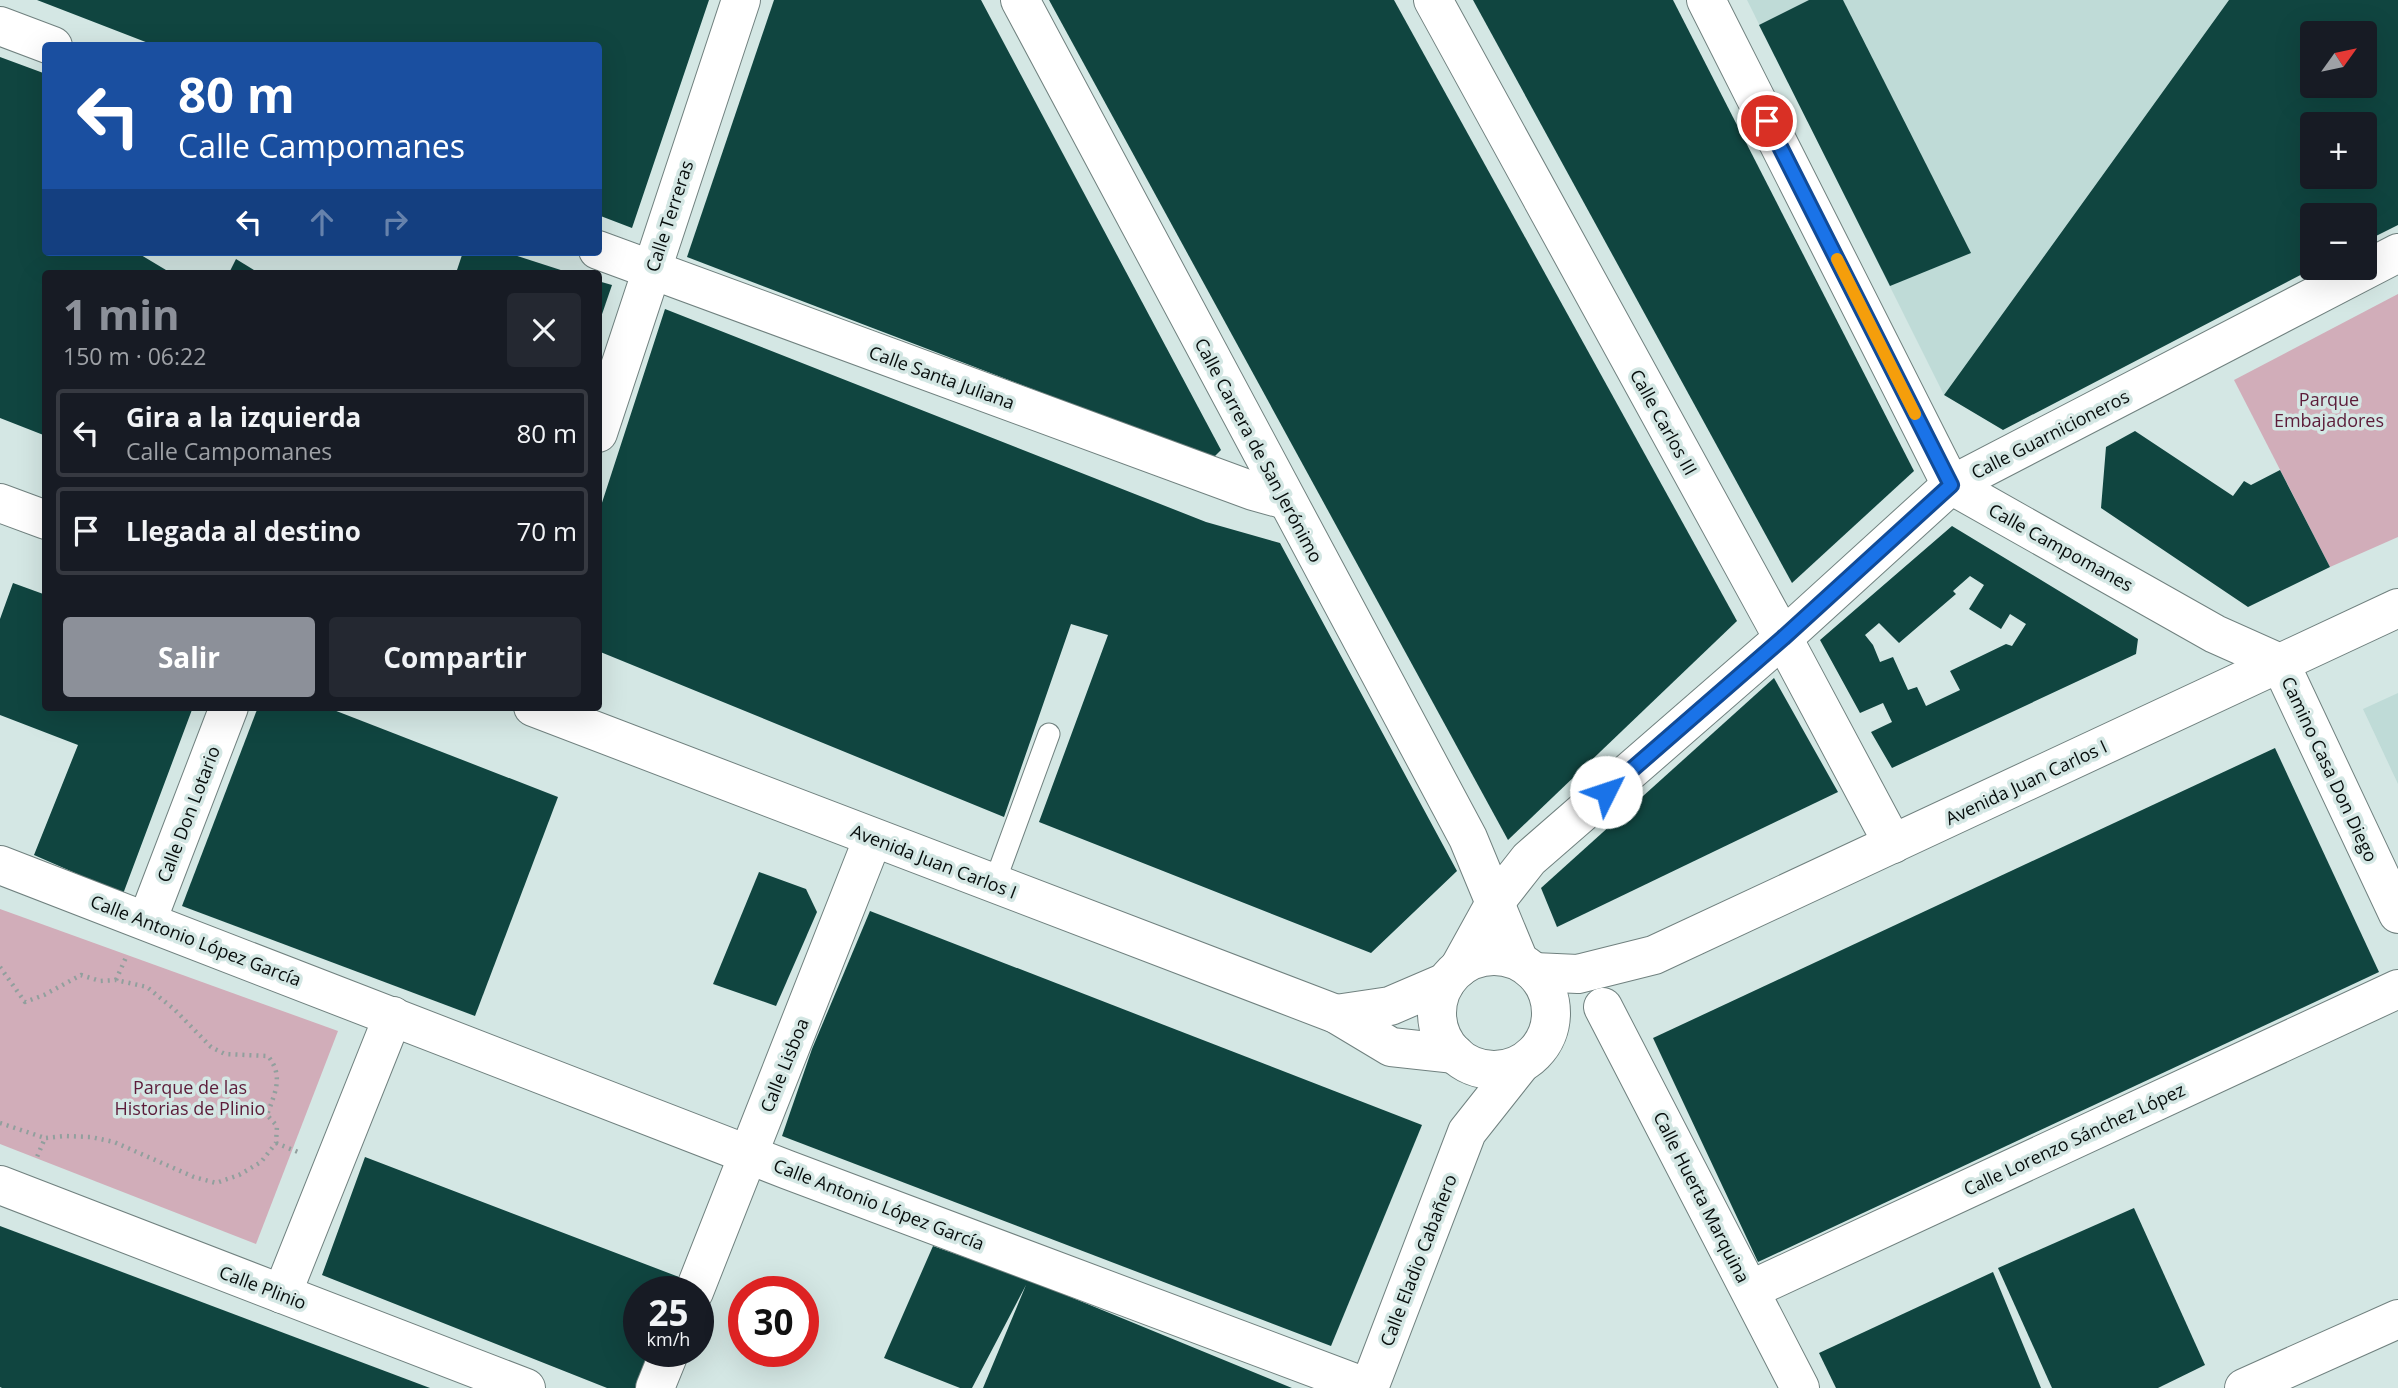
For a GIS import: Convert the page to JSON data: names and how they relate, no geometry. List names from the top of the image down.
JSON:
{
  "streets": {
    "street": [
      "Calle Terreras",
      "Calle Santa Juliana",
      "Calle Carlos III",
      "Calle Guarnicioneros",
      "Calle Carrera de San Jerónimo",
      "Calle Campomanes",
      "Camino Casa Don Diego",
      "Avenida Juan Carlos I",
      "Calle Don Lotario",
      "Calle Antonio López García",
      "Calle Lisboa",
      "Calle Lorenzo Sánchez López",
      "Calle Huerta Marquina",
      "Calle Eladio Cabañero",
      "Calle Plinio"
    ]
  },
  "crossings": [
    ["Calle Terreras", "Calle Santa Juliana"],
    ["Calle Santa Juliana", "Calle Carrera de San Jerónimo"],
    ["Calle Carlos III", "Calle Guarnicioneros"],
    ["Calle Carlos III", "Avenida Juan Carlos I"],
    ["Calle Guarnicioneros", "Calle Carrera de San Jerónimo"],
    ["Calle Guarnicioneros", "Calle Campomanes"],
    ["Calle Carrera de San Jerónimo", "Avenida Juan Carlos I"],
    ["Calle Carrera de San Jerónimo", "Calle Eladio Cabañero"],
    ["Calle Campomanes", "Camino Casa Don Diego"],
    ["Calle Campomanes", "Avenida Juan Carlos I"],
    ["Camino Casa Don Diego", "Avenida Juan Carlos I"],
    ["Avenida Juan Carlos I", "Calle Lisboa"],
    ["Avenida Juan Carlos I", "Calle Huerta Marquina"],
    ["Avenida Juan Carlos I", "Calle Eladio Cabañero"],
    ["Calle Don Lotario", "Calle Antonio López García"],
    ["Calle Antonio López García", "Calle Lisboa"],
    ["Calle Antonio López García", "Calle Eladio Cabañero"],
    ["Calle Lorenzo Sánchez López", "Calle Huerta Marquina"]
  ],
  "parks": ["Parque Embajadores", "Parque de las Historias de Plinio"],
  "north": "top right",
  "page": {
    "map_buttons": ["+", "−"],
    "turn": ["80 m", "Calle Campomanes"],
    "heading": ["1 min", "150 m · 06:22"],
    "list": [
      {
        "name": "Gira a la izquierda",
        "note": "Calle Campomanes",
        "value": "80 m"
      },
      {
        "name": "Llegada al destino",
        "value": "70 m"
      }
    ],
    "buttons": ["Salir", "Compartir"],
    "speed": "25 km/h",
    "limit": "30"
  }
}
